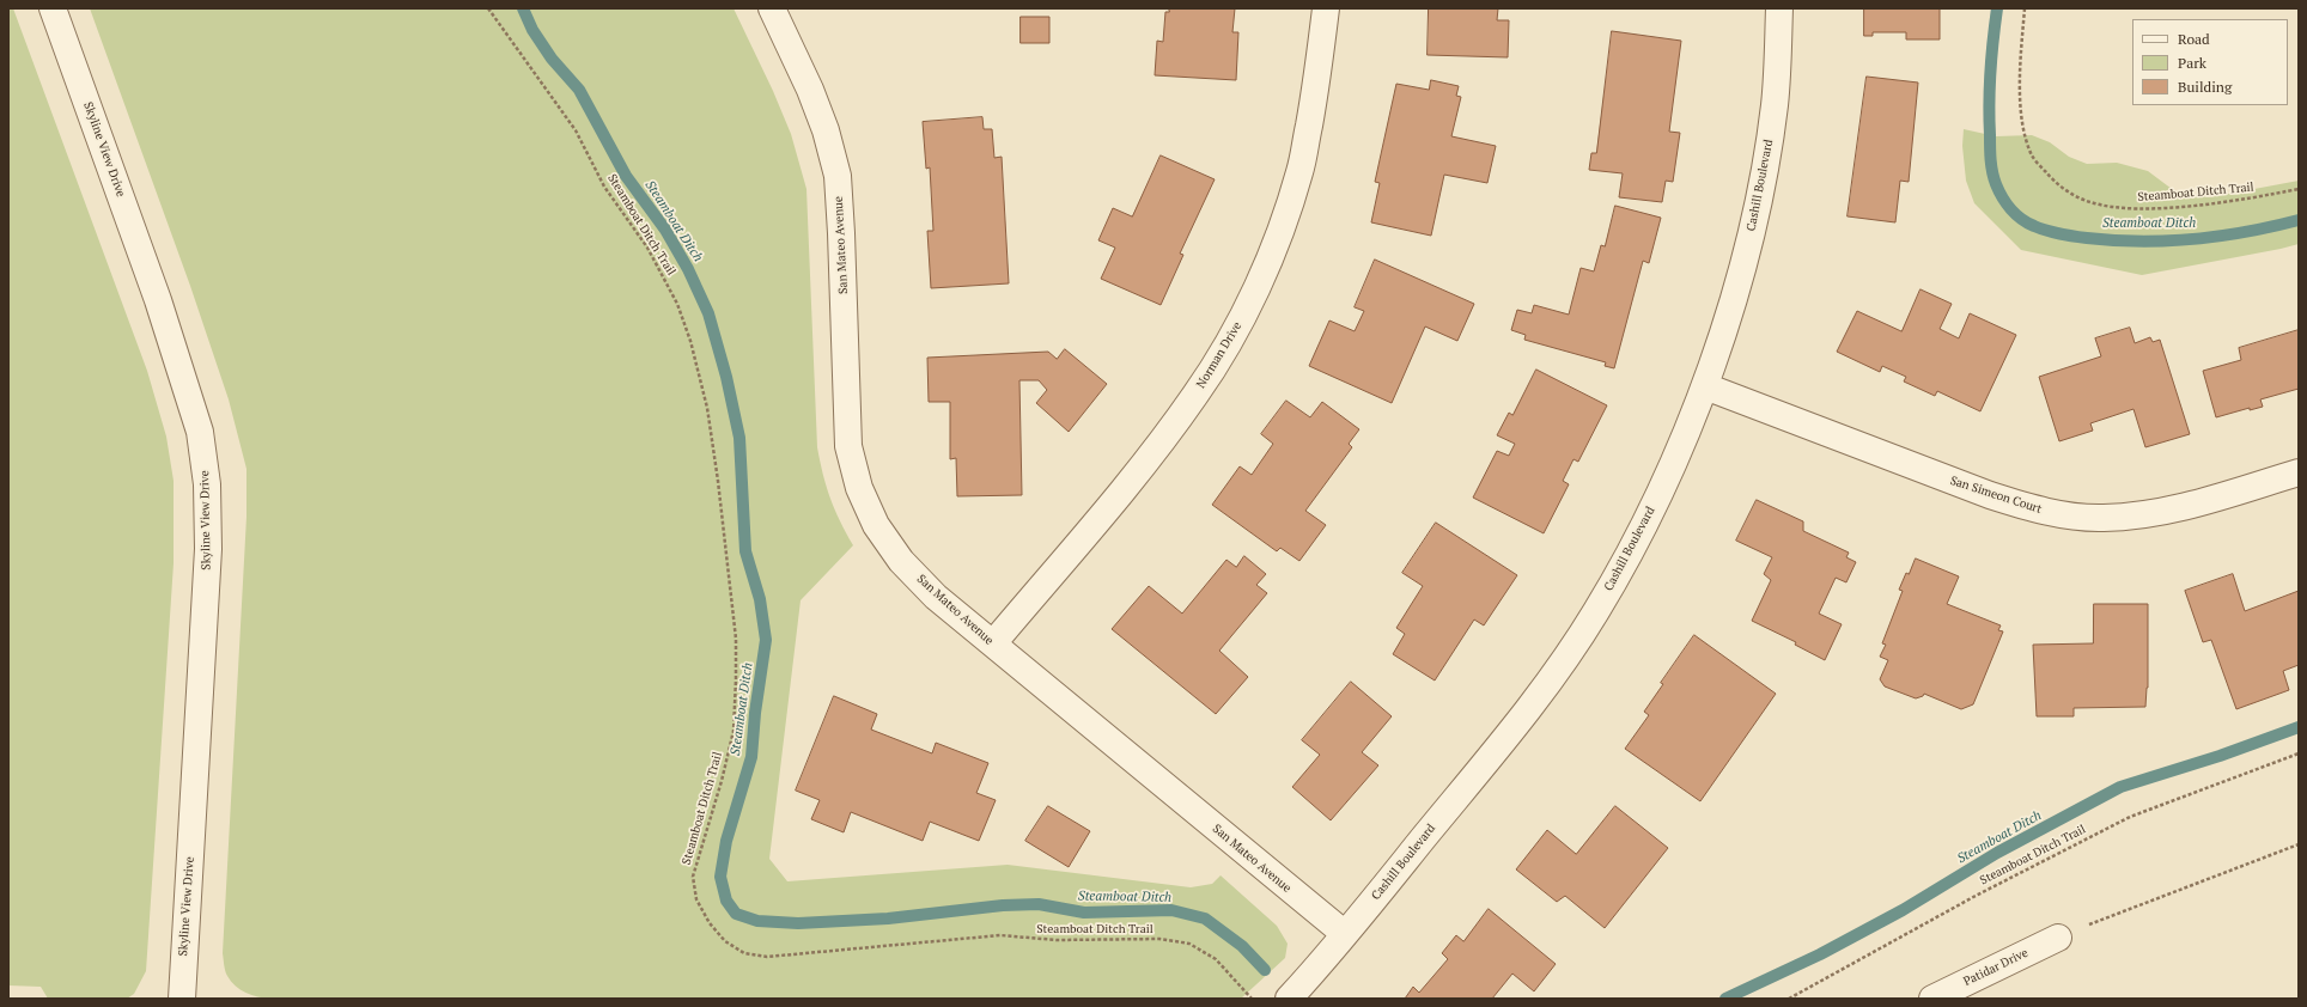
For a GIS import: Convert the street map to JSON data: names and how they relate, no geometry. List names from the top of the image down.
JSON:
{
  "streets": {
    "street": [
      "Skyline View Drive",
      "Cashill Boulevard",
      "San Mateo Avenue",
      "Norman Drive",
      "San Simeon Court",
      "Patidar Drive"
    ],
    "path": ["Steamboat Ditch Trail"]
  },
  "crossings": [
    ["Cashill Boulevard", "San Mateo Avenue"],
    ["Cashill Boulevard", "San Simeon Court"],
    ["San Mateo Avenue", "Norman Drive"]
  ],
  "water": ["Steamboat Ditch"],
  "legend": ["Road", "Park", "Building"]
}
